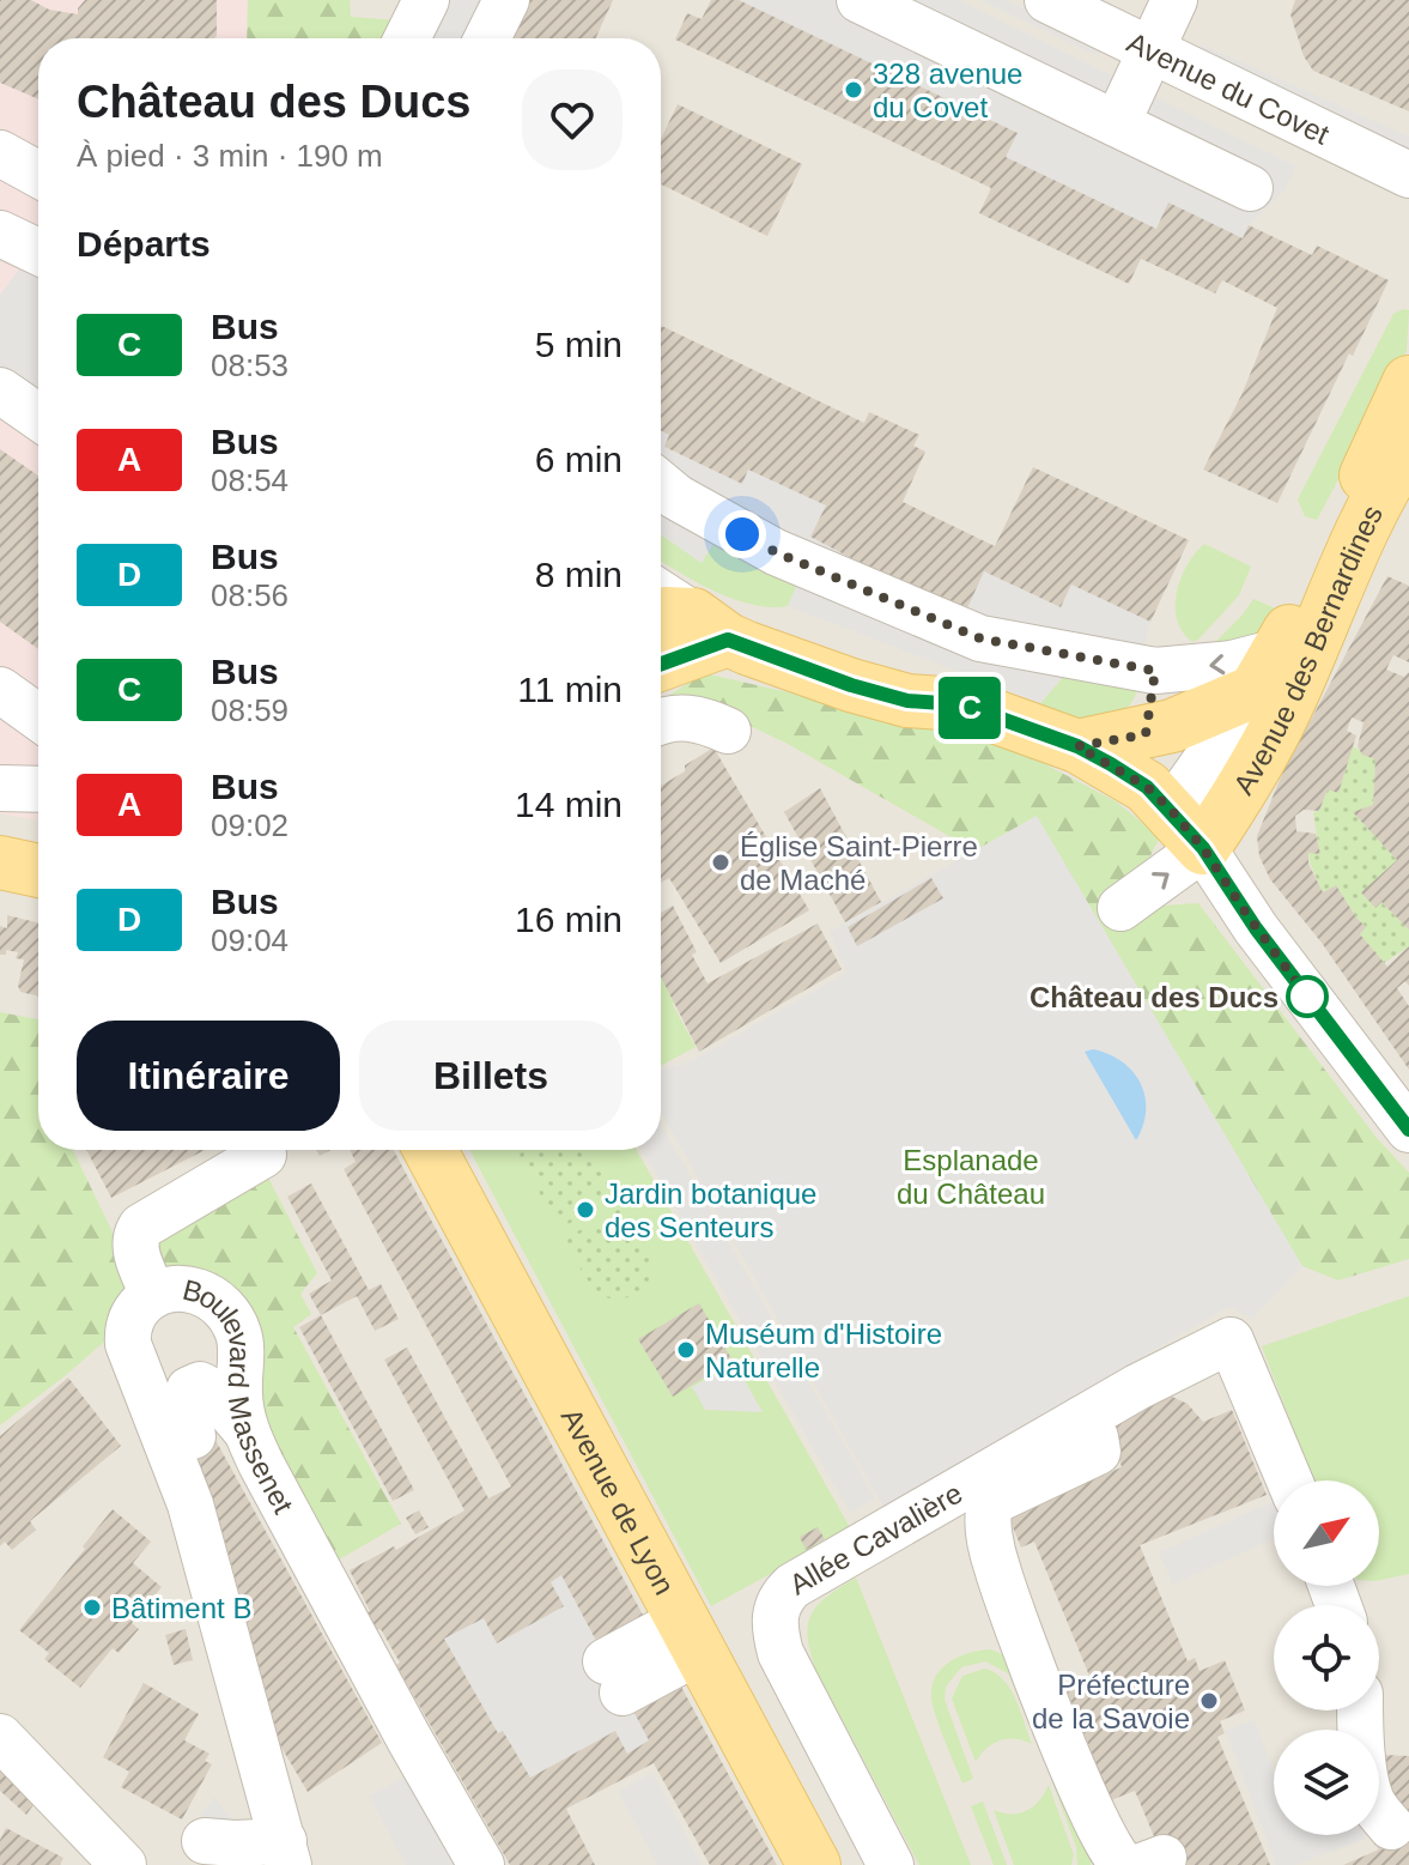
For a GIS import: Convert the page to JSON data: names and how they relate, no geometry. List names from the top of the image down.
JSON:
{
  "streets": {
    "main road": ["Avenue des Bernardines", "Avenue de Lyon"],
    "street": ["Avenue du Covet", "Boulevard Massenet", "Allée Cavalière"]
  },
  "parks": ["Esplanade du Château"],
  "places": [
    "328 avenue du Covet",
    "Église Saint-Pierre de Maché",
    "Château des Ducs",
    "Jardin botanique des Senteurs",
    "Muséum d'Histoire Naturelle",
    "Bâtiment B",
    "Préfecture de la Savoie"
  ],
  "lines": ["bus line C"],
  "north": "top right",
  "page": {
    "on_map": "C",
    "heading": [
      ["Château des Ducs", "À pied · 3 min · 190 m"],
      "Départs"
    ],
    "list": [
      {
        "mark": "C",
        "name": "Bus",
        "note": "08:53",
        "value": "5 min"
      },
      {
        "mark": "A",
        "name": "Bus",
        "note": "08:54",
        "value": "6 min"
      },
      {
        "mark": "D",
        "name": "Bus",
        "note": "08:56",
        "value": "8 min"
      },
      {
        "mark": "C",
        "name": "Bus",
        "note": "08:59",
        "value": "11 min"
      },
      {
        "mark": "A",
        "name": "Bus",
        "note": "09:02",
        "value": "14 min"
      },
      {
        "mark": "D",
        "name": "Bus",
        "note": "09:04",
        "value": "16 min"
      }
    ],
    "buttons": ["Itinéraire", "Billets"]
  }
}
